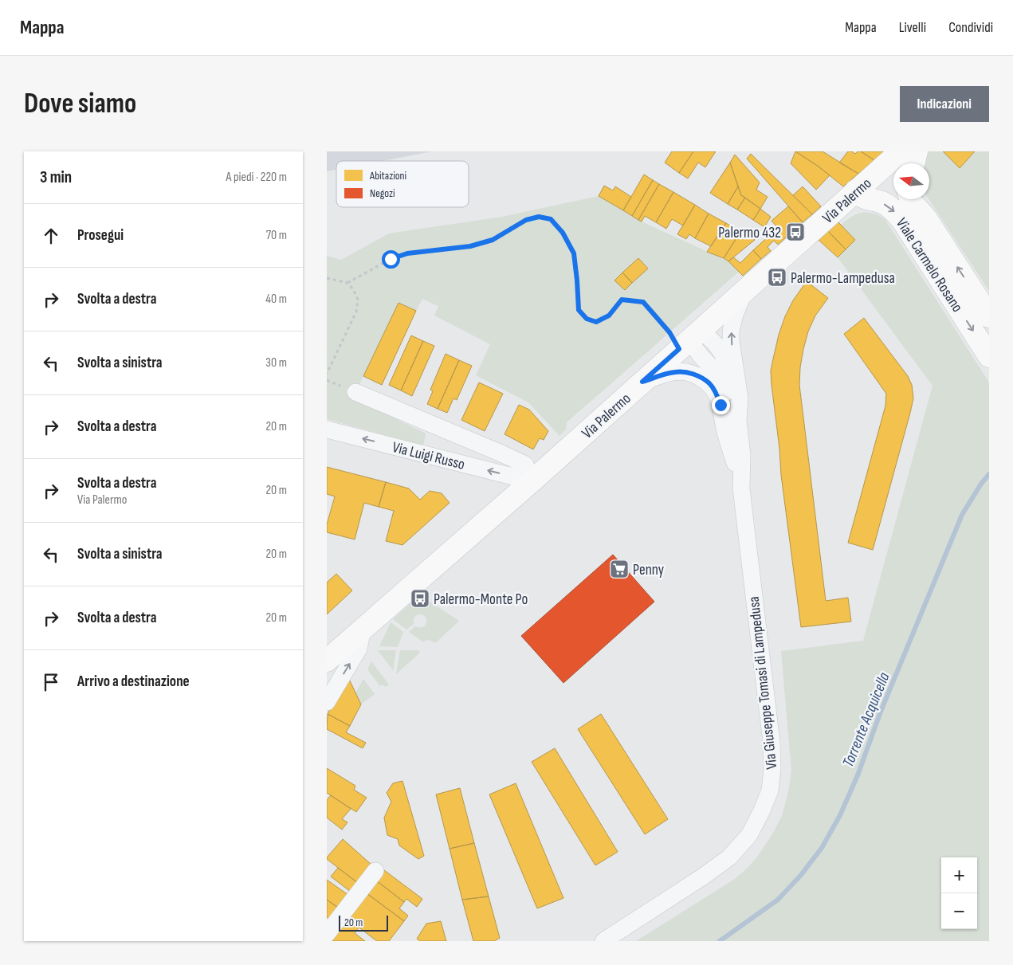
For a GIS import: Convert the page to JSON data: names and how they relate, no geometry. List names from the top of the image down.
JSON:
{
  "streets": {
    "main road": ["Via Palermo", "Viale Carmelo Rosano"],
    "street": ["Via Luigi Russo", "Via Giuseppe Tomasi di Lampedusa"]
  },
  "crossings": [
    ["Via Palermo", "Viale Carmelo Rosano"],
    ["Via Palermo", "Via Luigi Russo"]
  ],
  "water": ["Torrente Acquicella"],
  "places": {
    "bus stop": ["Palermo 432", "Palermo-Lampedusa", "Palermo-Monte Po"],
    "supermarket": ["Penny"]
  },
  "legend": ["Abitazioni", "Negozi"],
  "scale_bar": "20 m",
  "north": "left",
  "page": {
    "header": "Mappa",
    "nav": ["Mappa", "Livelli", "Condividi"],
    "buttons": "Indicazioni",
    "title": "Dove siamo",
    "heading": ["3 min", "A piedi · 220 m"],
    "list": [
      ["Prosegui", "70 m"],
      ["Svolta a destra", "40 m"],
      ["Svolta a sinistra", "30 m"],
      ["Svolta a destra", "20 m"],
      ["Svolta a destra", "Via Palermo", "20 m"],
      ["Svolta a sinistra", "20 m"],
      ["Svolta a destra", "20 m"],
      "Arrivo a destinazione"
    ],
    "map_buttons": ["+", "−"],
    "scale": "20 m"
  }
}
